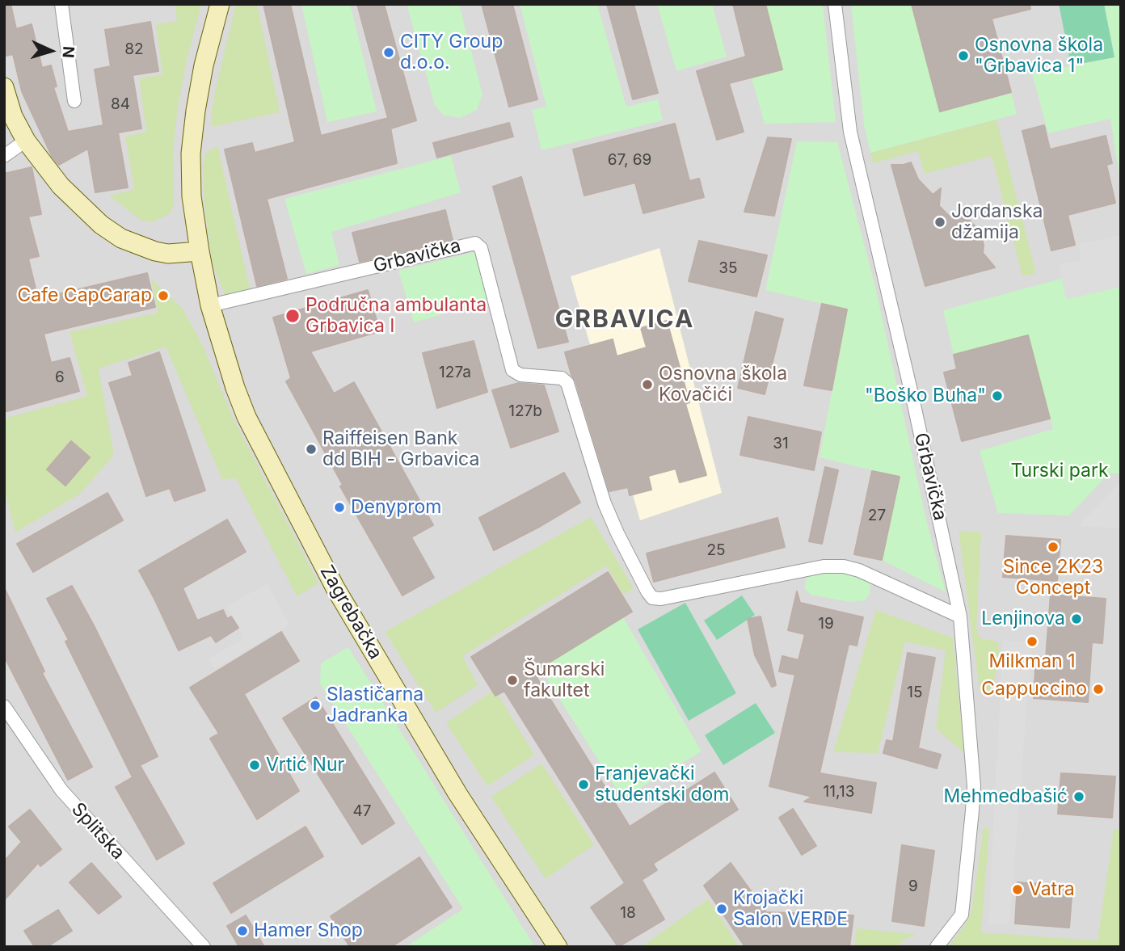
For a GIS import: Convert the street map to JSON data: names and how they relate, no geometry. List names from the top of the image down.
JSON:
{
  "streets": {
    "main road": ["Zagrebačka"],
    "street": ["Grbavička", "Splitska"]
  },
  "crossings": [
    ["Grbavička", "Zagrebačka"]
  ],
  "districts": ["GRBAVICA"],
  "parks": ["Turski park"],
  "places": [
    "CITY Group d.o.o.",
    "Osnovna škola \"Grbavica 1\"",
    "Jordanska džamija",
    "Cafe CapCarap",
    "Područna ambulanta Grbavica I",
    "Osnovna škola Kovačići",
    "\"Boško Buha\"",
    "Raiffeisen Bank dd BIH - Grbavica",
    "Denyprom",
    "Since 2K23 Concept",
    "Lenjinova",
    "Milkman 1",
    "Šumarski fakultet",
    "Cappuccino",
    "Slastičarna Jadranka",
    "Vrtić Nur",
    "Franjevački studentski dom",
    "Mehmedbašić",
    "Vatra",
    "Krojački Salon VERDE",
    "Hamer Shop"
  ],
  "house_numbers": [
    "82",
    "84",
    "67, 69",
    "35",
    "127a",
    "6",
    "127b",
    "31",
    "27",
    "25",
    "19",
    "15",
    "11,13",
    "47",
    "9",
    "18"
  ],
  "north": "right"
}
